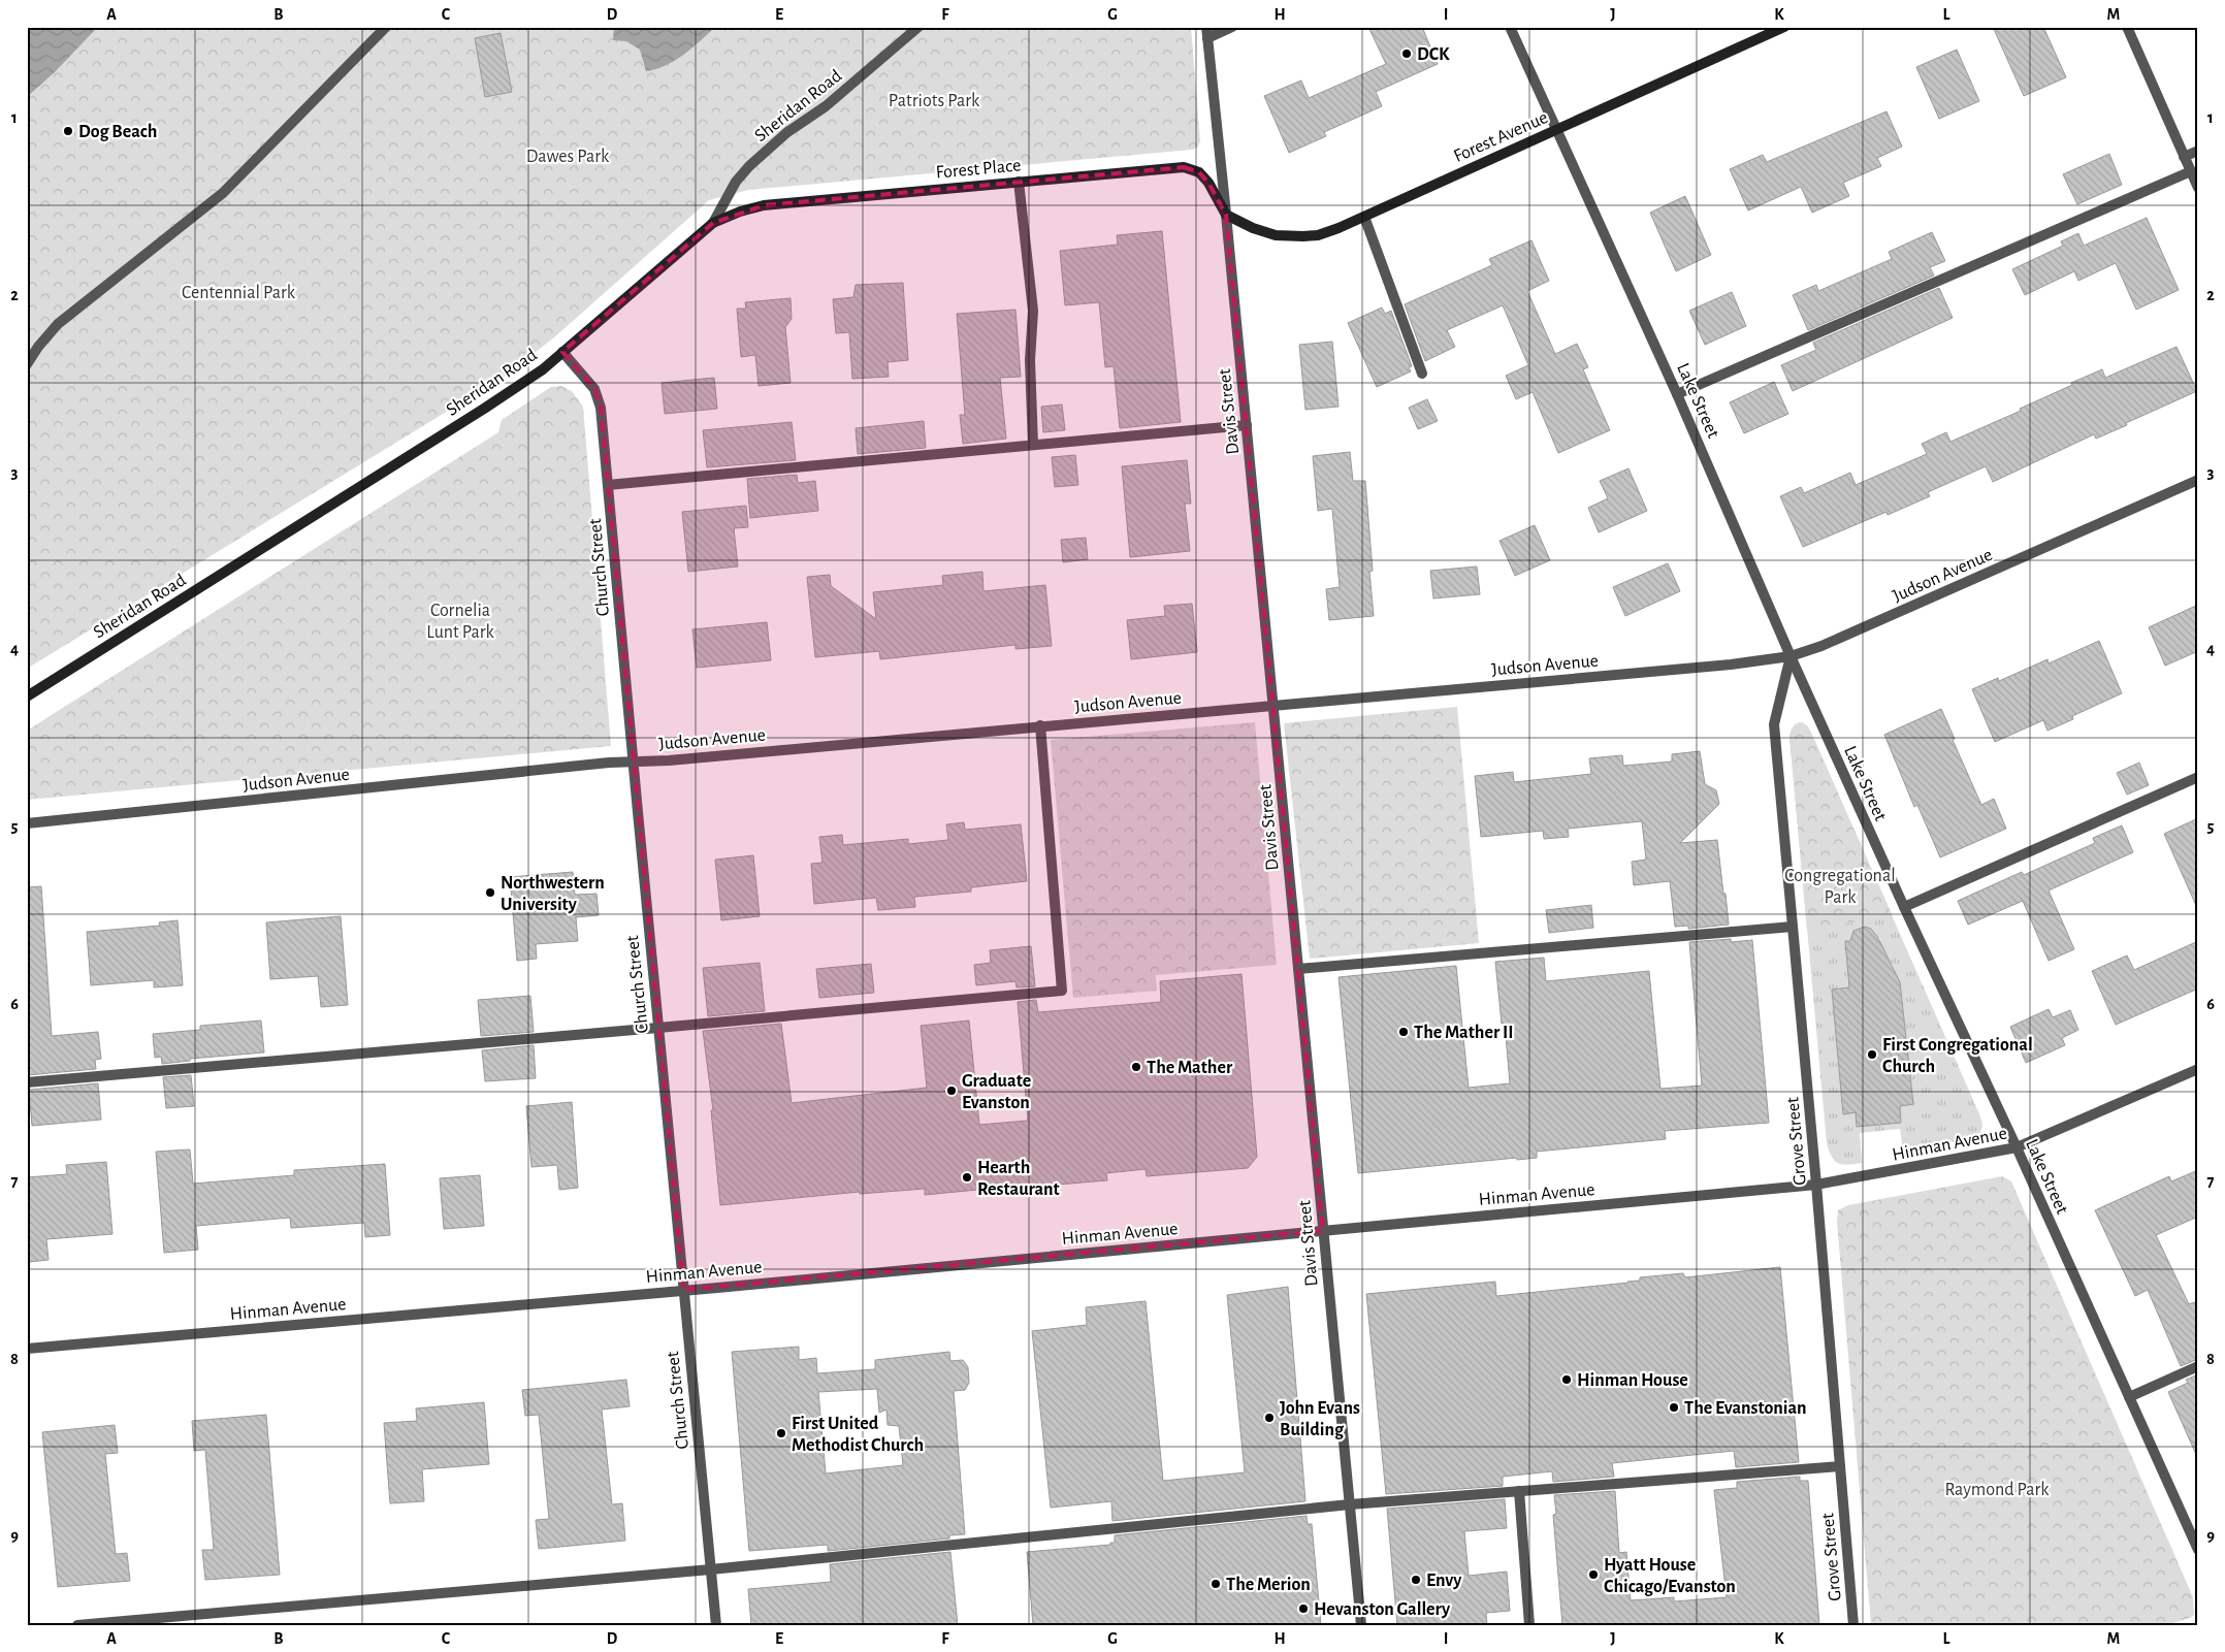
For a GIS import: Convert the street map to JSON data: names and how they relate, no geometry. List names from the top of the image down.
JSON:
{
  "streets": {
    "main road": ["Sheridan Road", "Forest Avenue", "Forest Place"],
    "street": [
      "Lake Street",
      "Davis Street",
      "Church Street",
      "Judson Avenue",
      "Grove Street",
      "Hinman Avenue"
    ]
  },
  "crossings": [
    ["Sheridan Road", "Forest Place"],
    ["Sheridan Road", "Church Street"],
    ["Forest Avenue", "Forest Place"],
    ["Forest Avenue", "Lake Street"],
    ["Forest Avenue", "Davis Street"],
    ["Forest Place", "Davis Street"],
    ["Lake Street", "Judson Avenue"],
    ["Lake Street", "Grove Street"],
    ["Lake Street", "Hinman Avenue"],
    ["Davis Street", "Judson Avenue"],
    ["Davis Street", "Hinman Avenue"],
    ["Church Street", "Judson Avenue"],
    ["Church Street", "Hinman Avenue"],
    ["Judson Avenue", "Grove Street"],
    ["Grove Street", "Hinman Avenue"]
  ],
  "parks": [
    "Patriots Park",
    "Dawes Park",
    "Centennial Park",
    "Cornelia Lunt Park",
    "Congregational Park",
    "Raymond Park"
  ],
  "places": [
    "DCK",
    "Dog Beach",
    "Northwestern University",
    "The Mather II",
    "First Congregational Church",
    "The Mather",
    "Graduate Evanston",
    "Hearth Restaurant",
    "Hinman House",
    "The Evanstonian",
    "John Evans Building",
    "First United Methodist Church",
    "Hyatt House Chicago/Evanston",
    "Envy",
    "The Merion",
    "Hevanston Gallery"
  ],
  "grid": {
    "columns": [
      "A",
      "B",
      "C",
      "D",
      "E",
      "F",
      "G",
      "H",
      "I",
      "J",
      "K",
      "L",
      "M"
    ],
    "rows": [
      "1",
      "2",
      "3",
      "4",
      "5",
      "6",
      "7",
      "8",
      "9"
    ]
  }
}
